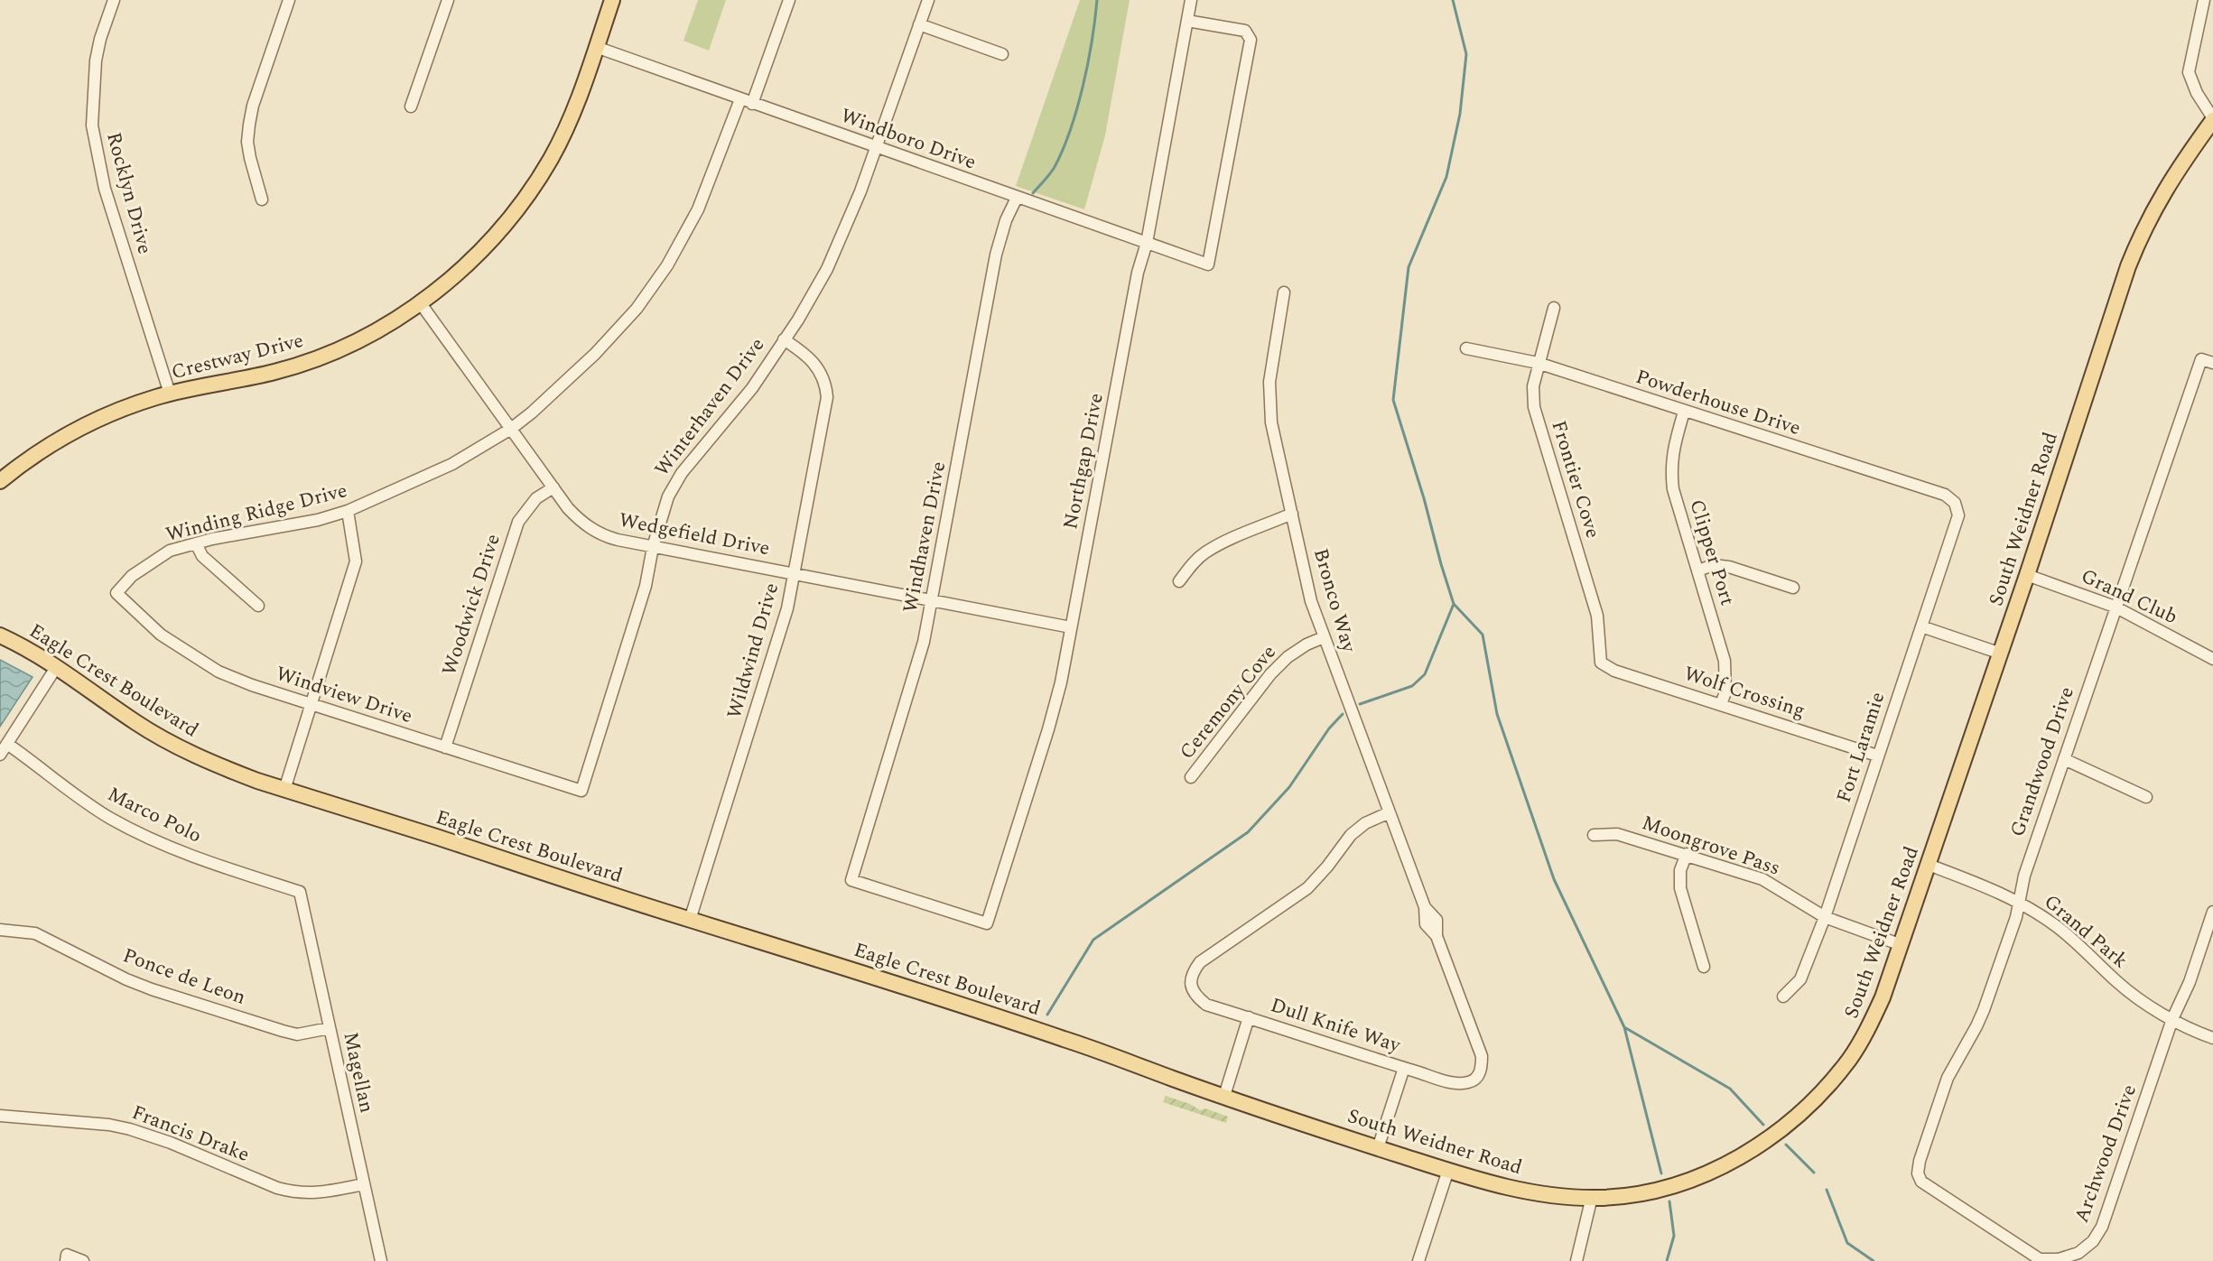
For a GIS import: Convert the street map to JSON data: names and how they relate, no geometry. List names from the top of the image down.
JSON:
{
  "streets": {
    "main road": ["Crestway Drive", "South Weidner Road", "Eagle Crest Boulevard"],
    "street": [
      "Windboro Drive",
      "Rocklyn Drive",
      "Powderhouse Drive",
      "Winterhaven Drive",
      "Northgap Drive",
      "Frontier Cove",
      "Winding Ridge Drive",
      "Wedgefield Drive",
      "Windhaven Drive",
      "Clipper Port",
      "Grand Club",
      "Bronco Way",
      "Woodwick Drive",
      "Wildwind Drive",
      "Wolf Crossing",
      "Windview Drive",
      "Ceremony Cove",
      "Fort Laramie",
      "Grandwood Drive",
      "Marco Polo",
      "Moongrove Pass",
      "Grand Park",
      "Ponce de Leon",
      "Dull Knife Way",
      "Magellan",
      "Francis Drake",
      "Archwood Drive"
    ]
  },
  "crossings": [
    ["Windboro Drive", "Crestway Drive"],
    ["Windboro Drive", "Winterhaven Drive"],
    ["Windboro Drive", "Northgap Drive"],
    ["Windboro Drive", "Winding Ridge Drive"],
    ["Windboro Drive", "Windhaven Drive"],
    ["Rocklyn Drive", "Crestway Drive"],
    ["Crestway Drive", "Wedgefield Drive"],
    ["Powderhouse Drive", "Frontier Cove"],
    ["Powderhouse Drive", "Clipper Port"],
    ["Powderhouse Drive", "Fort Laramie"],
    ["Winterhaven Drive", "Wedgefield Drive"],
    ["Winterhaven Drive", "Wildwind Drive"],
    ["Winterhaven Drive", "Windview Drive"],
    ["Northgap Drive", "Wedgefield Drive"],
    ["Northgap Drive", "Windhaven Drive"],
    ["Frontier Cove", "Wolf Crossing"],
    ["Winding Ridge Drive", "Wedgefield Drive"],
    ["Winding Ridge Drive", "Windview Drive"],
    ["South Weidner Road", "Grand Club"],
    ["South Weidner Road", "Eagle Crest Boulevard"],
    ["South Weidner Road", "Moongrove Pass"],
    ["South Weidner Road", "Grand Park"],
    ["Wedgefield Drive", "Windhaven Drive"],
    ["Wedgefield Drive", "Woodwick Drive"],
    ["Wedgefield Drive", "Wildwind Drive"],
    ["Clipper Port", "Wolf Crossing"],
    ["Grand Club", "Grandwood Drive"],
    ["Bronco Way", "Ceremony Cove"],
    ["Bronco Way", "Dull Knife Way"],
    ["Woodwick Drive", "Windview Drive"],
    ["Wildwind Drive", "Eagle Crest Boulevard"],
    ["Wolf Crossing", "Fort Laramie"],
    ["Fort Laramie", "Moongrove Pass"],
    ["Grandwood Drive", "Grand Park"],
    ["Grandwood Drive", "Archwood Drive"],
    ["Marco Polo", "Magellan"],
    ["Grand Park", "Archwood Drive"],
    ["Ponce de Leon", "Magellan"],
    ["Magellan", "Francis Drake"]
  ]
}
